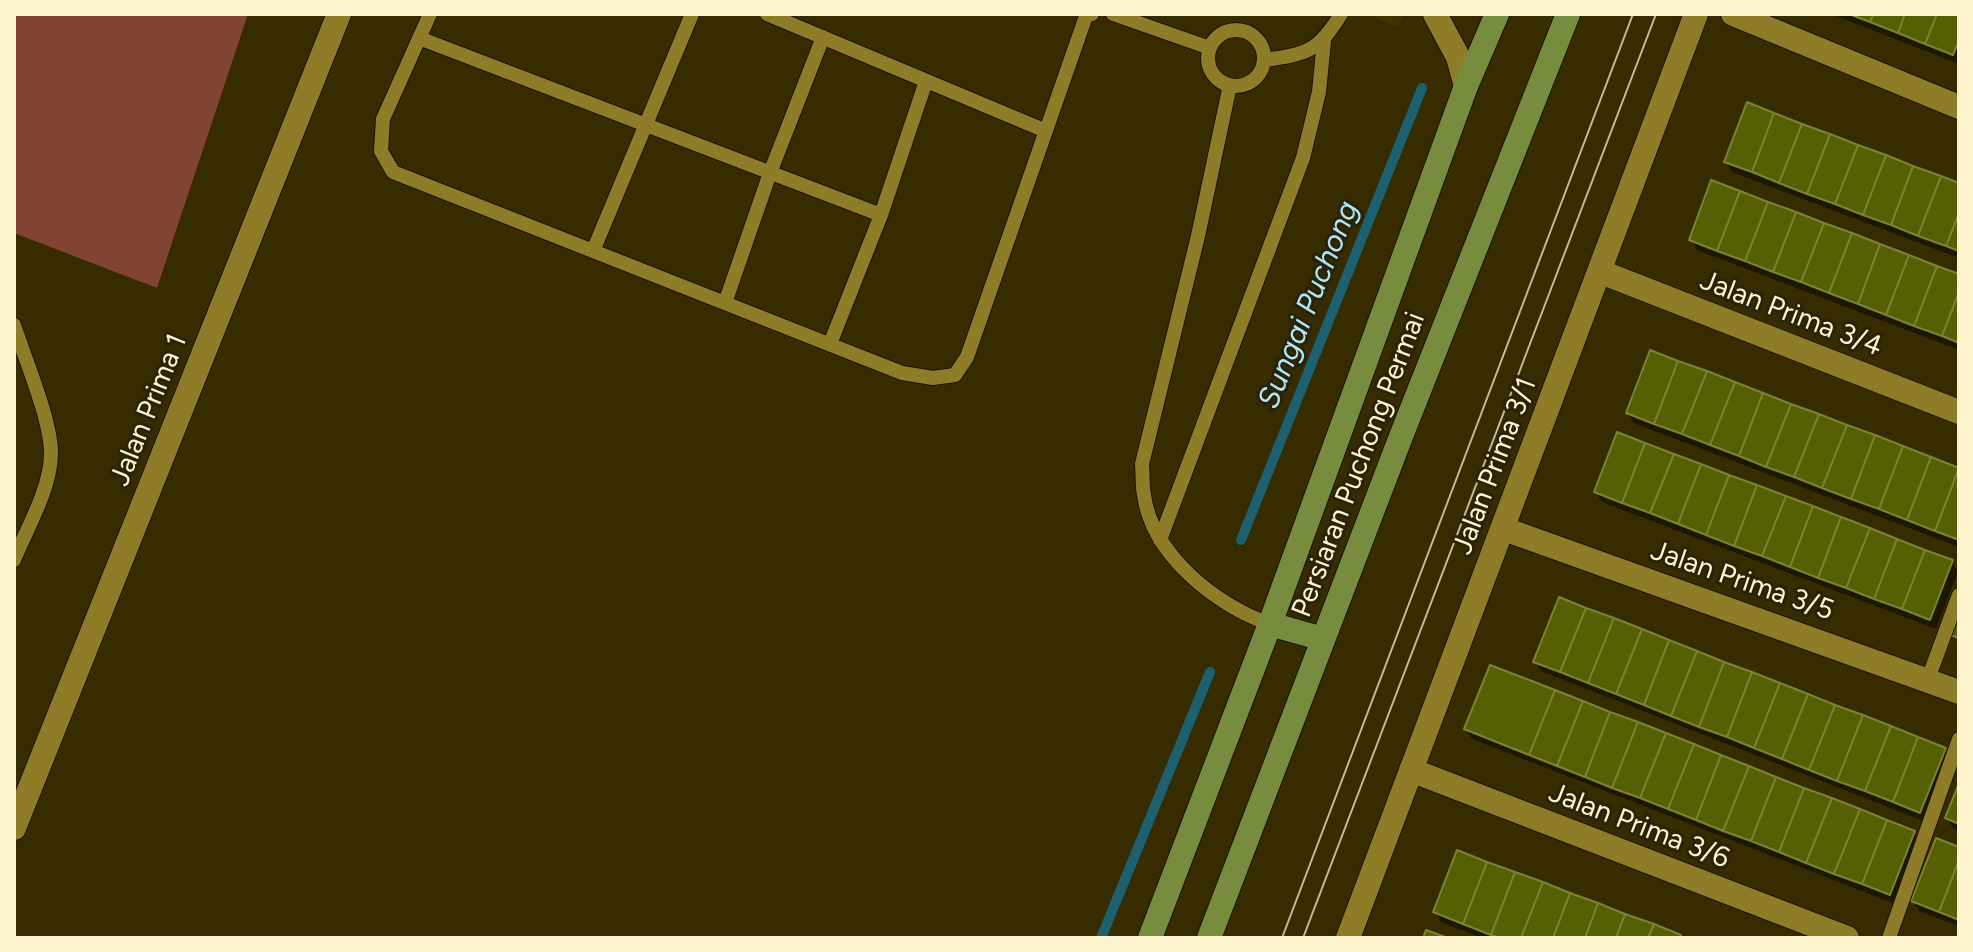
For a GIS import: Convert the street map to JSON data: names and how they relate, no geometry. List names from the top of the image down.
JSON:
{
  "streets": {
    "main road": ["Persiaran Puchong Permai"],
    "street": [
      "Jalan Prima 3/4",
      "Jalan Prima 1",
      "Jalan Prima 3/1",
      "Jalan Prima 3/5",
      "Jalan Prima 3/6"
    ]
  },
  "crossings": [
    ["Jalan Prima 3/4", "Jalan Prima 3/1"],
    ["Jalan Prima 3/1", "Jalan Prima 3/5"],
    ["Jalan Prima 3/1", "Jalan Prima 3/6"]
  ],
  "water": ["Sungai Puchong"]
}
